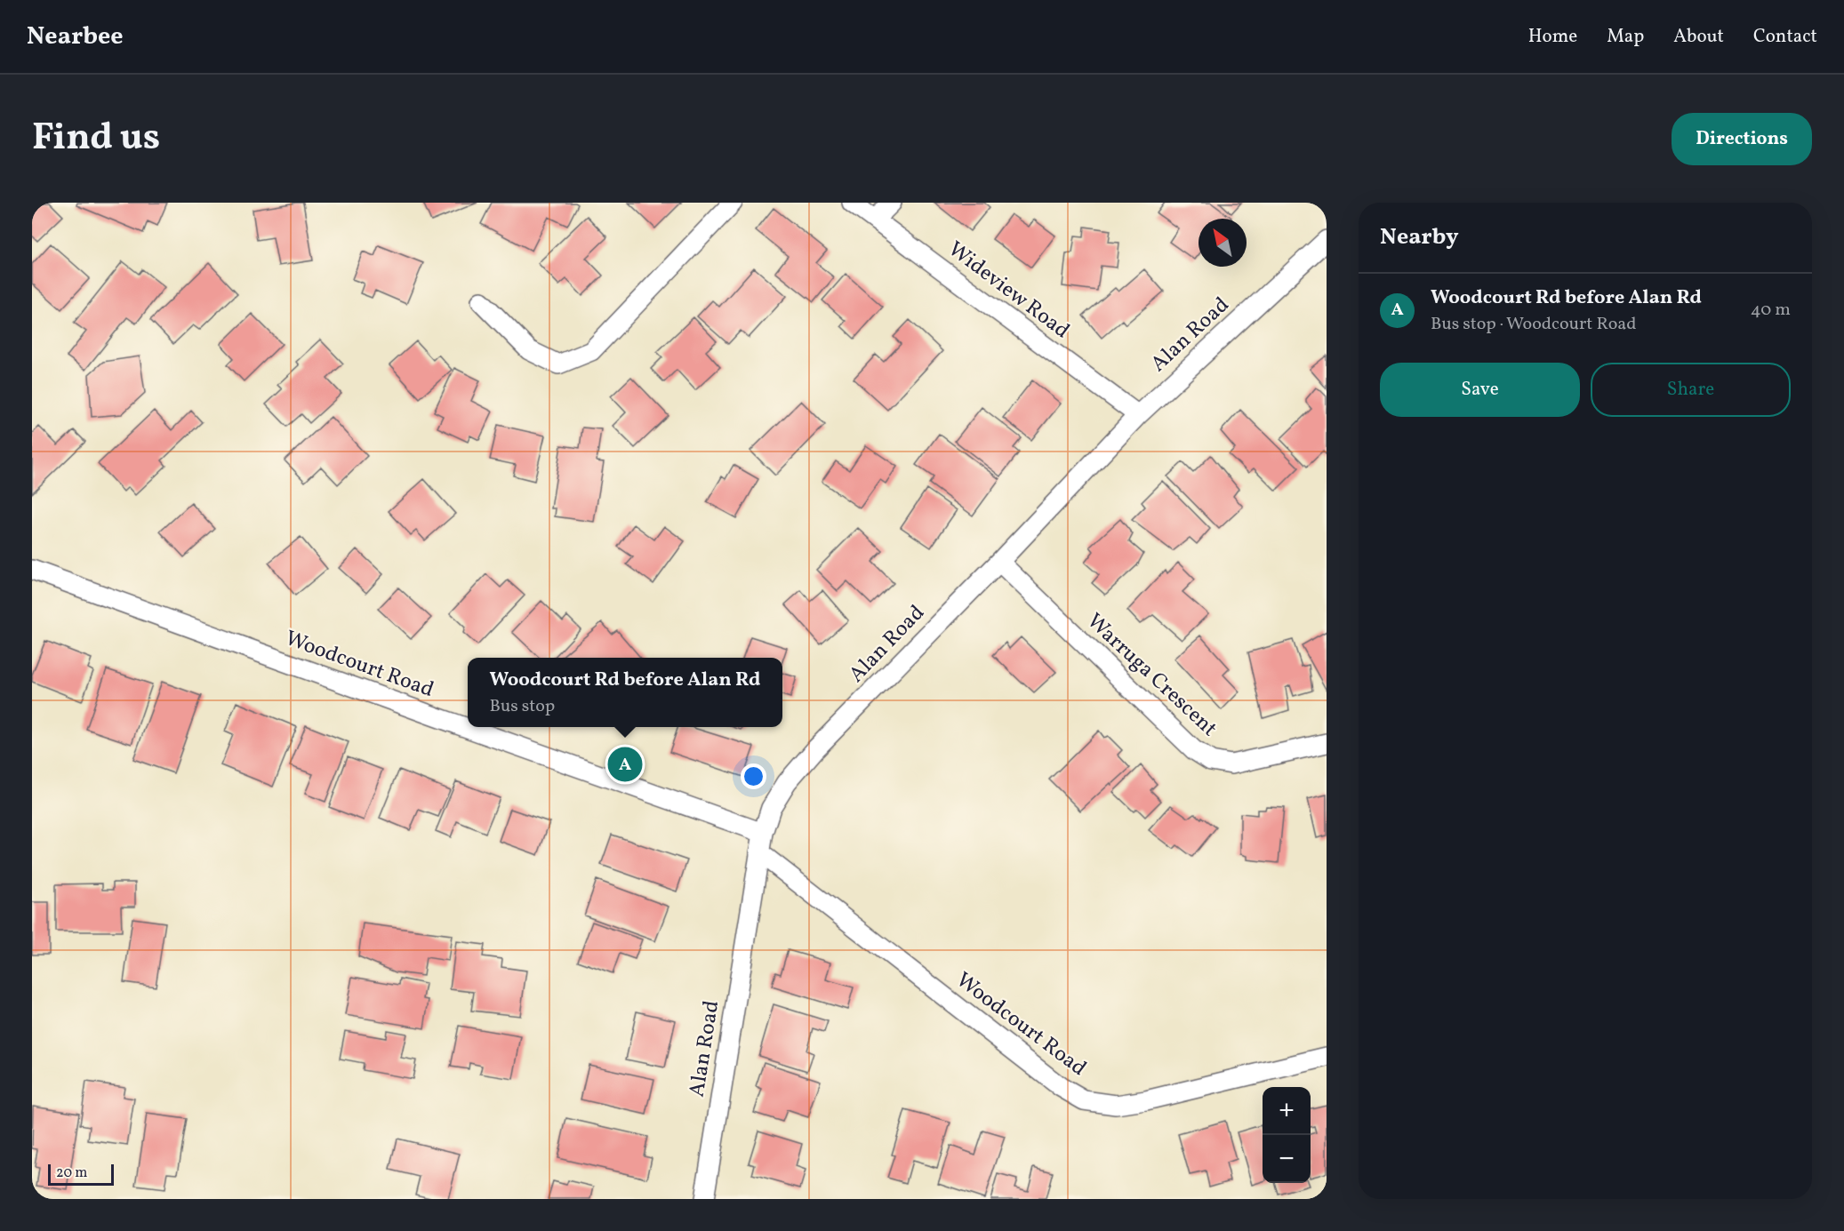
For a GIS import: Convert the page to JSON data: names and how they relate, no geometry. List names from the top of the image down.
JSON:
{
  "streets": {
    "street": [
      "Wideview Road",
      "Alan Road",
      "Woodcourt Road",
      "Warruga Crescent"
    ]
  },
  "crossings": [
    ["Wideview Road", "Alan Road"],
    ["Alan Road", "Woodcourt Road"],
    ["Alan Road", "Warruga Crescent"]
  ],
  "scale_bar": "20 m",
  "north": "top left",
  "page": {
    "header": "Nearbee",
    "nav": [
      "Home",
      "Map",
      "About",
      "Contact"
    ],
    "title": "Find us",
    "buttons": [
      "Directions",
      ["Save", "Share"]
    ],
    "heading": "Nearby",
    "list": [
      {
        "mark": "A",
        "name": "Woodcourt Rd before Alan Rd",
        "note": "Bus stop · Woodcourt Road",
        "value": "40 m"
      }
    ],
    "popup": ["Woodcourt Rd before Alan Rd", "Bus stop"],
    "pins": "A",
    "map_buttons": ["+", "−"],
    "scale": "20 m"
  }
}
